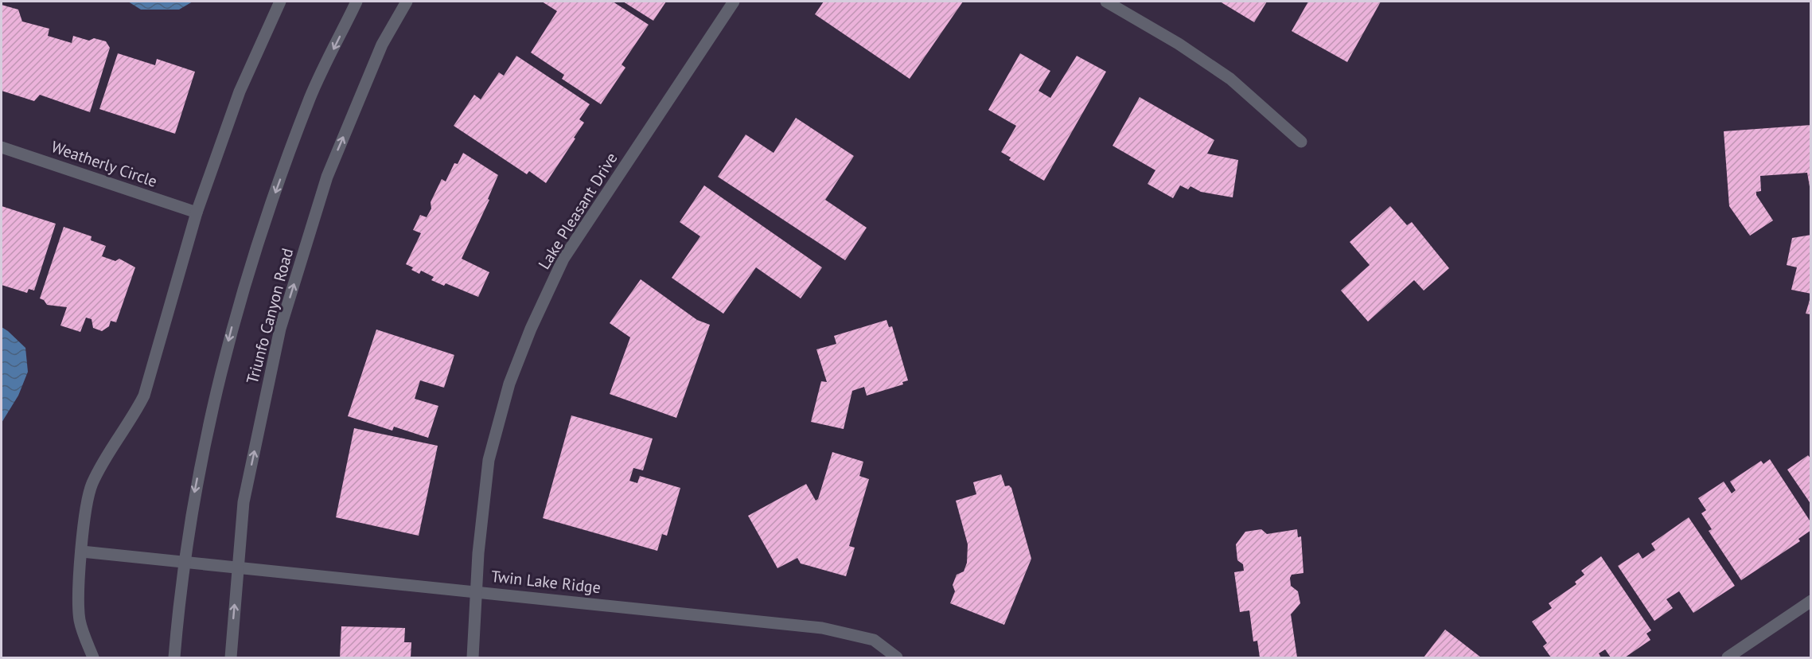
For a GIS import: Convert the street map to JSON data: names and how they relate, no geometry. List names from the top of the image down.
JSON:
{
  "streets": {
    "street": [
      "Weatherly Circle",
      "Lake Pleasant Drive",
      "Triunfo Canyon Road",
      "Twin Lake Ridge"
    ]
  },
  "crossings": [
    ["Lake Pleasant Drive", "Twin Lake Ridge"],
    ["Triunfo Canyon Road", "Twin Lake Ridge"]
  ]
}
